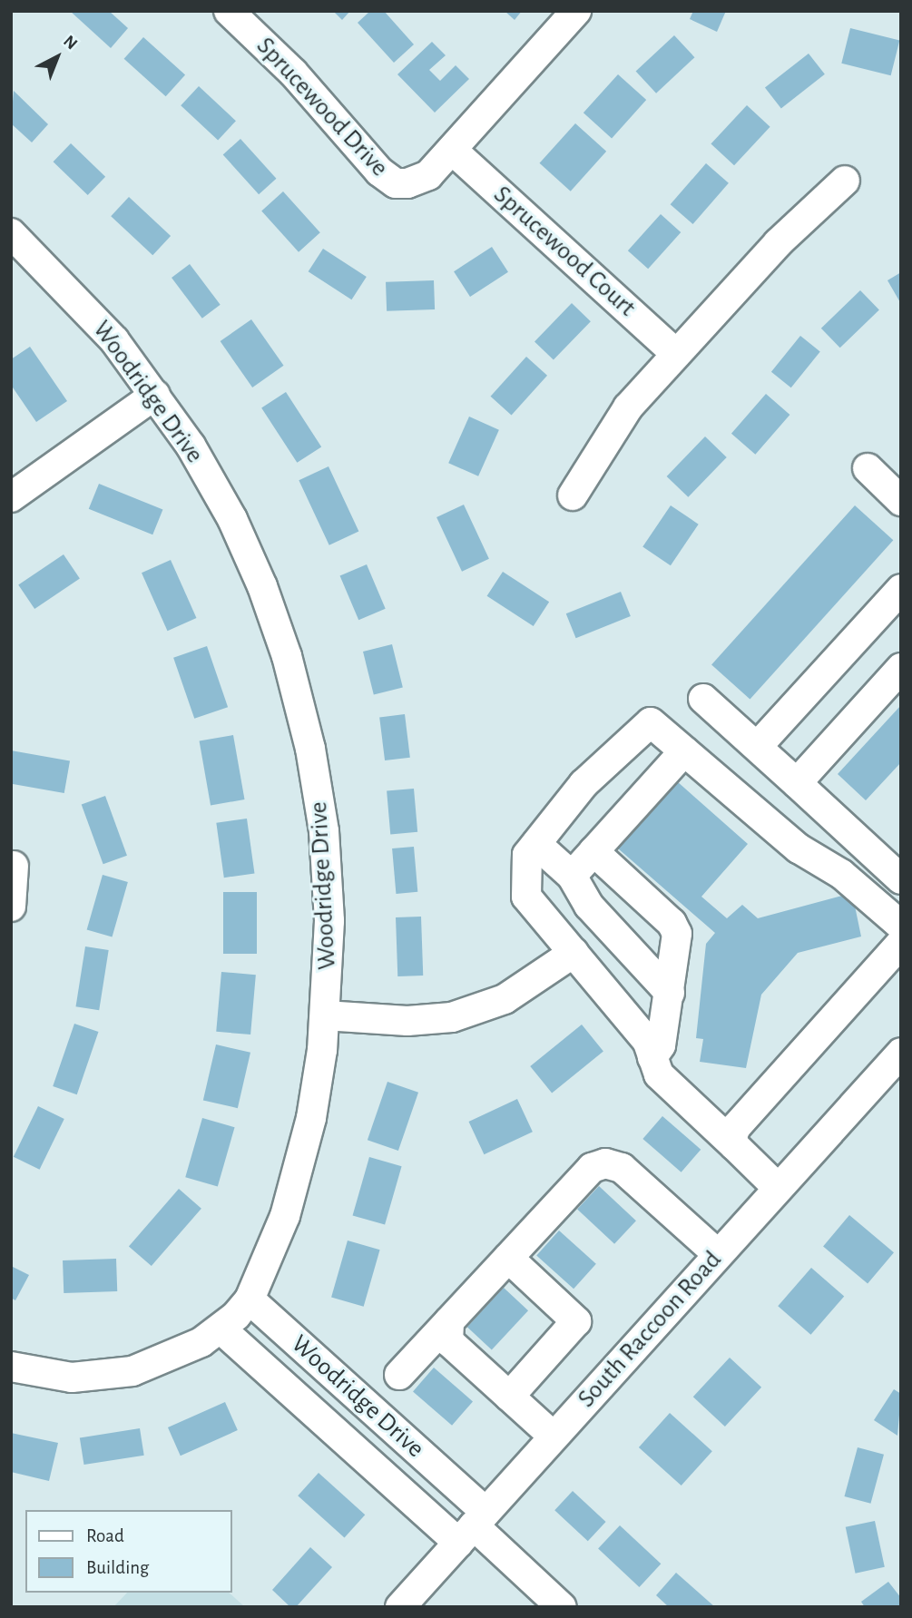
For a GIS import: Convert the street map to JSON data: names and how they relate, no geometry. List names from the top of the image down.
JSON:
{
  "streets": {
    "street": [
      "Sprucewood Drive",
      "Sprucewood Court",
      "Woodridge Drive",
      "South Raccoon Road"
    ]
  },
  "crossings": [
    ["Sprucewood Drive", "Sprucewood Court"],
    ["Woodridge Drive", "South Raccoon Road"]
  ],
  "legend": ["Road", "Building"],
  "north": "top right"
}
